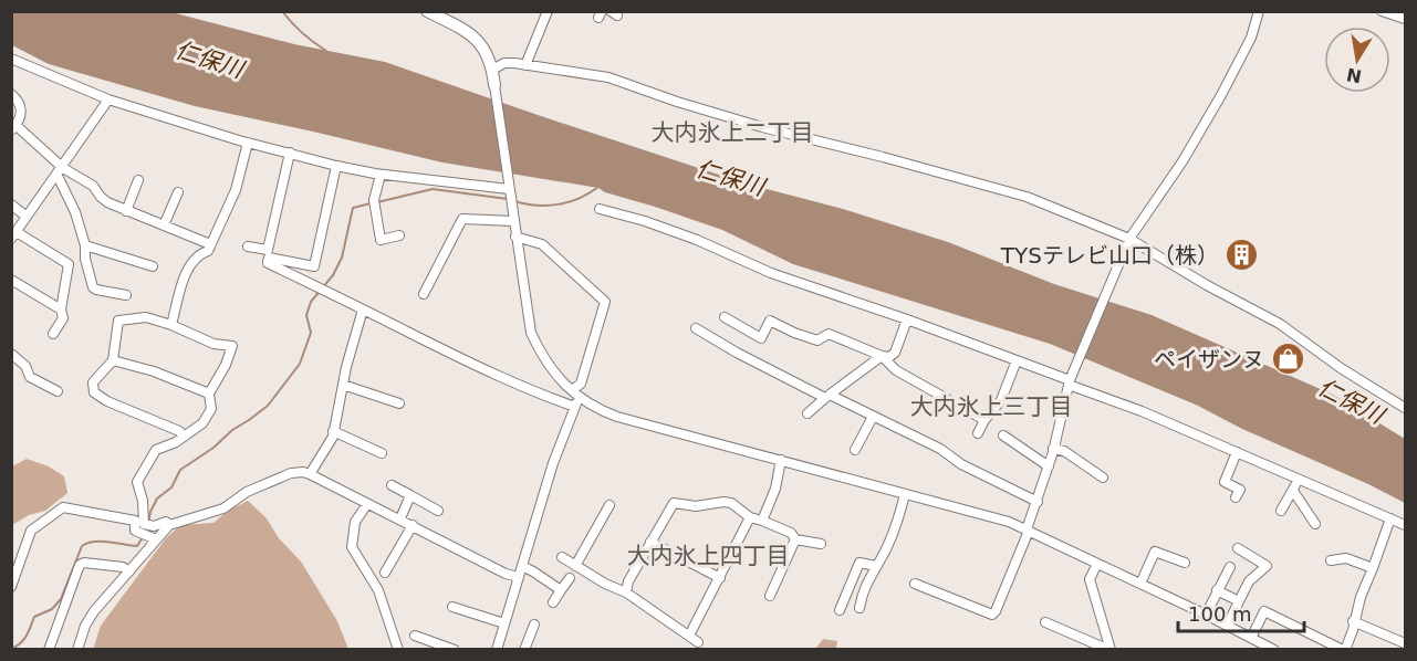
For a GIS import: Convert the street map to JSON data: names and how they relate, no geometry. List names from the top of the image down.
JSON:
{
  "districts": ["大内氷上二丁目", "大内氷上三丁目", "大内氷上四丁目"],
  "water": ["仁保川"],
  "places": {
    "building": ["TYSテレビ山口（株）"],
    "shop": ["ペイザンヌ"]
  },
  "scale_bar": "100 m",
  "north": "bottom"
}
